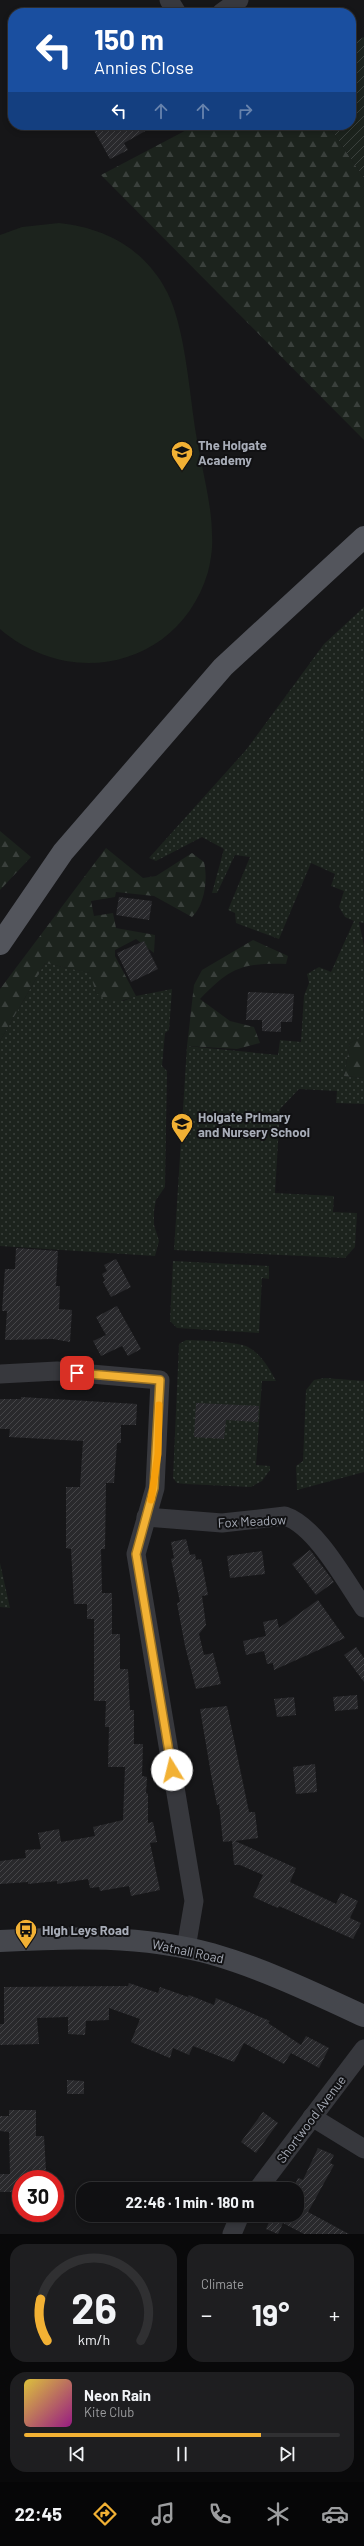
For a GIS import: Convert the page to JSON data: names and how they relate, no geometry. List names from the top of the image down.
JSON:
{
  "streets": {
    "main road": ["Watnall Road"],
    "street": ["Fox Meadow", "Shortwood Avenue"]
  },
  "places": {
    "school or university": ["The Holgate Academy", "Holgate Primary and Nursery School"],
    "bus stop": ["High Leys Road"]
  },
  "page": {
    "turn": ["150 m", "Annies Close"],
    "limit": "30",
    "trip": "22:46 · 1 min · 180 m",
    "tile": "Climate",
    "heat": ["−", "19°", "+"],
    "song": ["Neon Rain", "Kite Club"],
    "tabs": "22:45",
    "gauge": ["26", "km/h"]
  }
}
